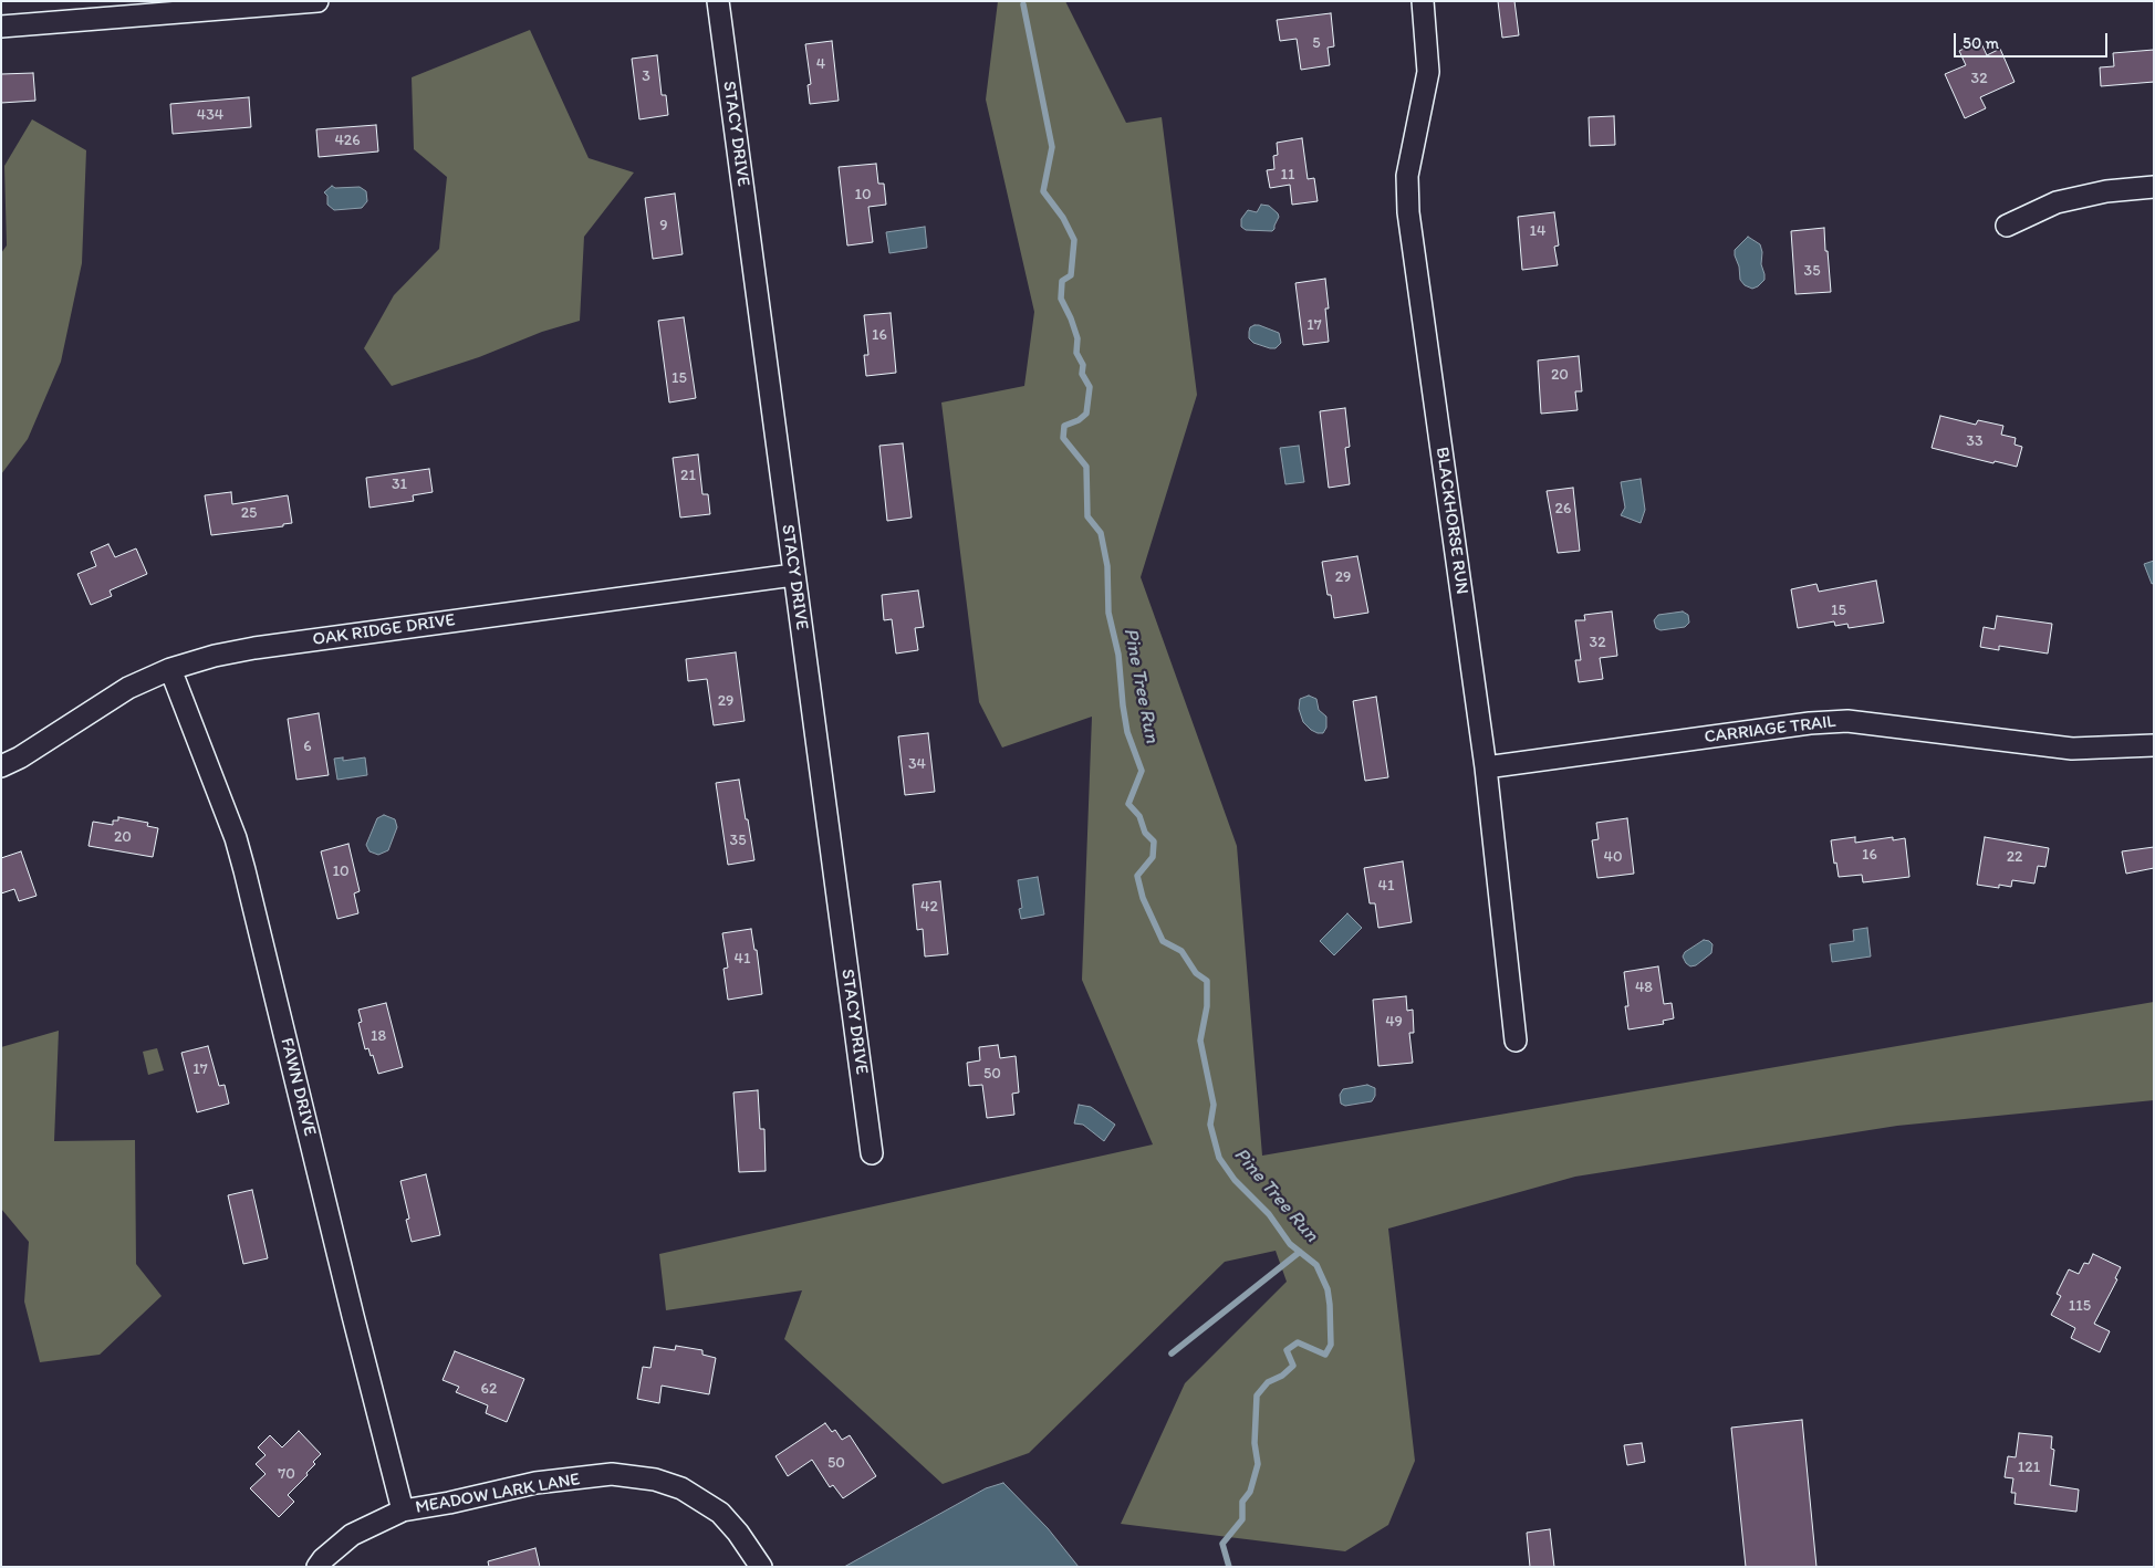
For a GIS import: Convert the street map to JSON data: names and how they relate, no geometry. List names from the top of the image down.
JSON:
{
  "streets": {
    "street": [
      "STACY DRIVE",
      "BLACKHORSE RUN",
      "OAK RIDGE DRIVE",
      "CARRIAGE TRAIL",
      "FAWN DRIVE",
      "MEADOW LARK LANE"
    ]
  },
  "crossings": [
    ["STACY DRIVE", "OAK RIDGE DRIVE"],
    ["BLACKHORSE RUN", "CARRIAGE TRAIL"],
    ["OAK RIDGE DRIVE", "FAWN DRIVE"],
    ["FAWN DRIVE", "MEADOW LARK LANE"]
  ],
  "water": ["Pine Tree Run"],
  "house_numbers": [
    "5",
    "4",
    "3",
    "32",
    "434",
    "426",
    "11",
    "10",
    "9",
    "14",
    "35",
    "17",
    "16",
    "20",
    "15",
    "33",
    "21",
    "31",
    "26",
    "25",
    "29",
    "15",
    "32",
    "29",
    "6",
    "34",
    "20",
    "35",
    "16",
    "40",
    "22",
    "10",
    "41",
    "42",
    "41",
    "48",
    "49",
    "18",
    "17",
    "50",
    "115",
    "62",
    "50",
    "121",
    "70"
  ],
  "scale_bar": "50 m"
}
